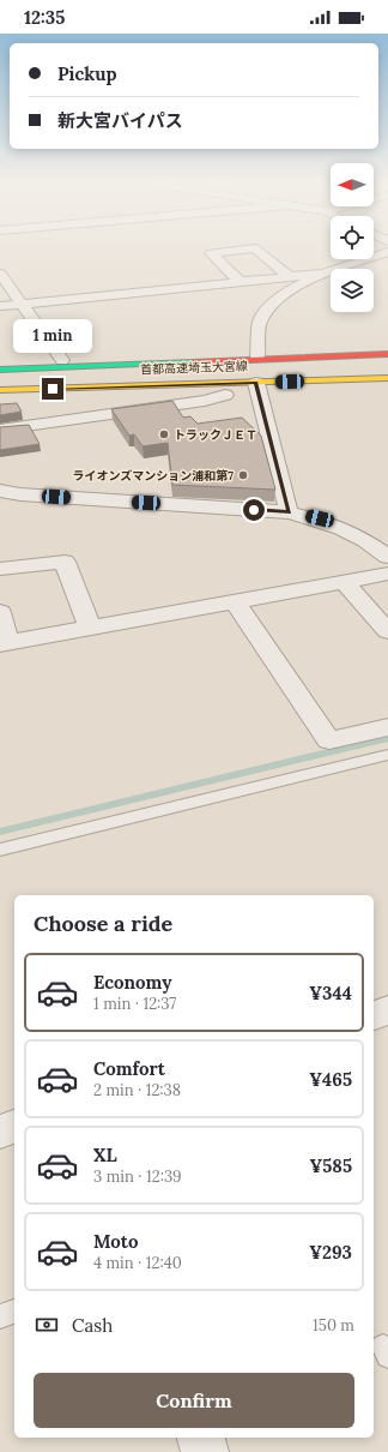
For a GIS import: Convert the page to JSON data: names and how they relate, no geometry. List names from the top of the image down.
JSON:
{
  "streets": {
    "highway": ["首都高速埼玉大宮線"]
  },
  "places": ["トラックＪＥＴ", "ライオンズマンション浦和第7"],
  "north": "left",
  "page": {
    "status": "12:35",
    "banner": ["Pickup", "新大宮バイパス"],
    "bubble": "1 min",
    "heading": "Choose a ride",
    "list": [
      {
        "name": "Economy",
        "note": "1 min · 12:37",
        "value": "¥344"
      },
      {
        "name": "Comfort",
        "note": "2 min · 12:38",
        "value": "¥465"
      },
      {
        "name": "XL",
        "note": "3 min · 12:39",
        "value": "¥585"
      },
      {
        "name": "Moto",
        "note": "4 min · 12:40",
        "value": "¥293"
      }
    ],
    "pay": ["Cash", "150 m"],
    "buttons": "Confirm"
  }
}
